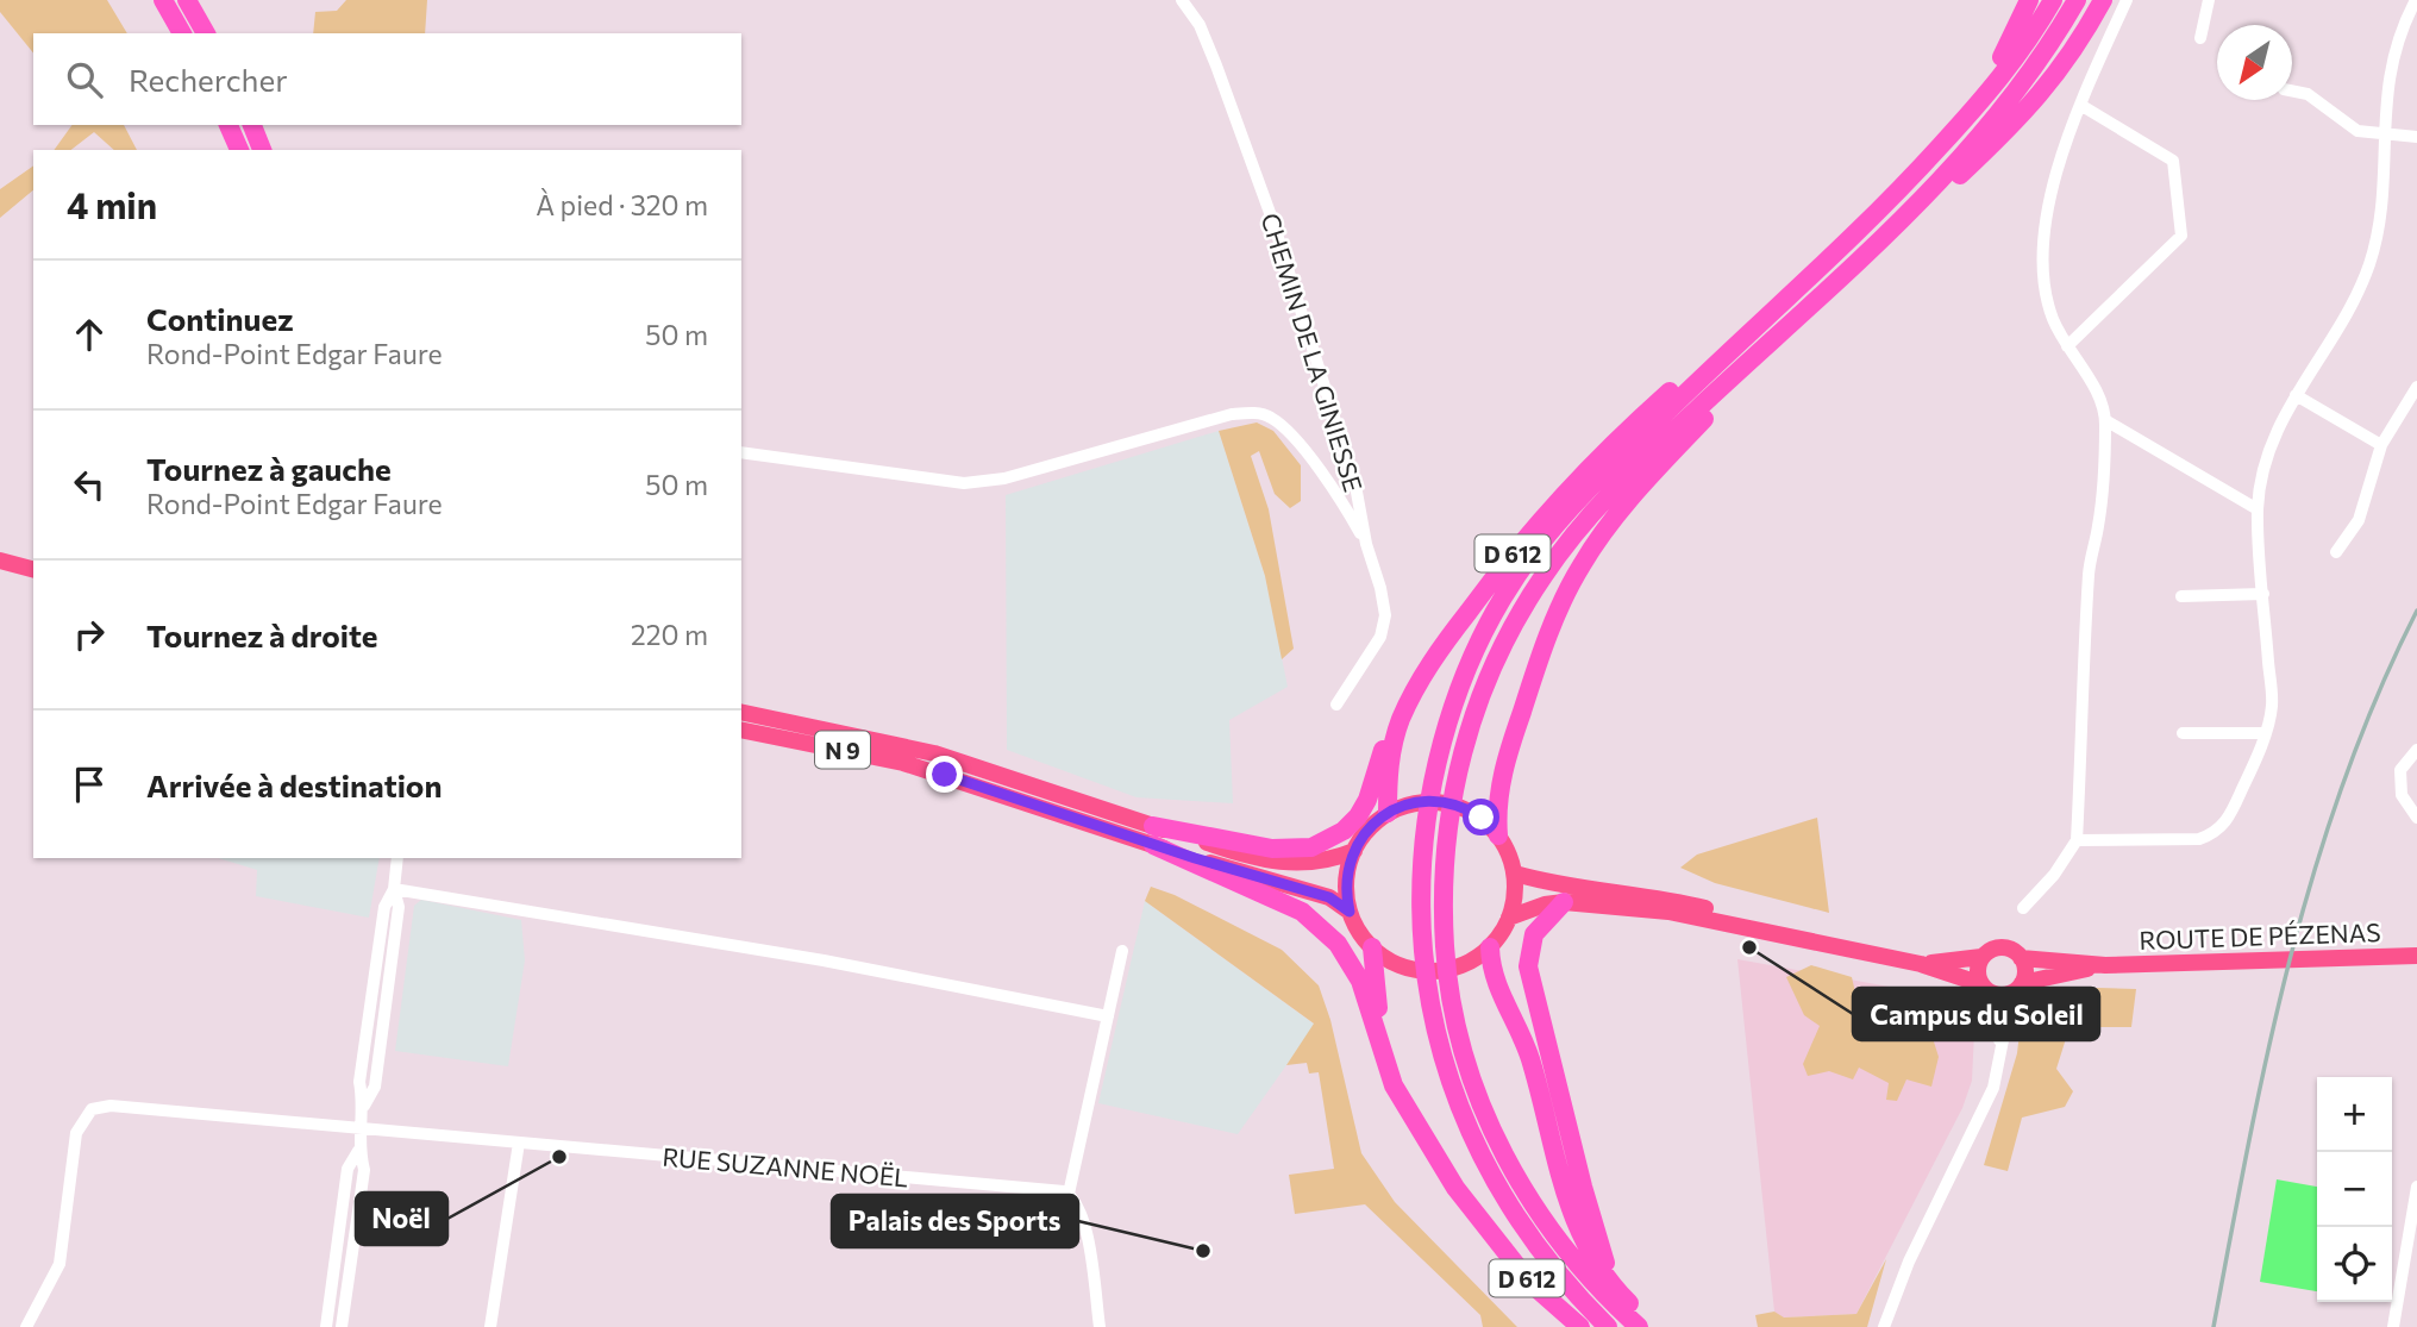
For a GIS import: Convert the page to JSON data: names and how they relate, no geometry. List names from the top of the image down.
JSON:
{
  "streets": {
    "highway": ["D 612"],
    "main road": ["N 9", "ROUTE DE PÉZENAS"],
    "street": ["CHEMIN DE LA GINIESSE", "RUE SUZANNE NOËL"]
  },
  "crossings": [
    ["D 612", "N 9"]
  ],
  "places": ["Campus du Soleil", "Noël", "Palais des Sports"],
  "north": "bottom left",
  "page": {
    "search": "Rechercher",
    "heading": ["4 min", "À pied · 320 m"],
    "list": [
      ["Continuez", "Rond-Point Edgar Faure", "50 m"],
      ["Tournez à gauche", "Rond-Point Edgar Faure", "50 m"],
      ["Tournez à droite", "220 m"],
      "Arrivée à destination"
    ],
    "map_buttons": ["+", "−"]
  }
}
